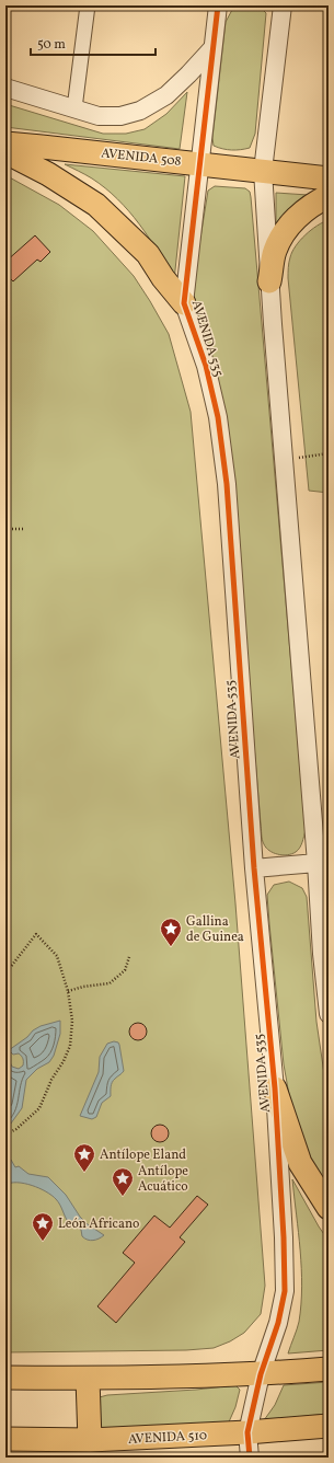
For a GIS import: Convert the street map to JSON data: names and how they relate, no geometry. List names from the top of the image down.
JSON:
{
  "streets": {
    "main road": ["AVENIDA 508", "AVENIDA 510"],
    "street": ["AVENIDA 535"]
  },
  "crossings": [
    ["AVENIDA 508", "AVENIDA 535"],
    ["AVENIDA 535", "AVENIDA 510"]
  ],
  "places": {
    "place": [
      "Gallina de Guinea",
      "Antílope Eland",
      "Antílope Acuático",
      "León Africano"
    ]
  },
  "scale_bar": "50 m"
}
